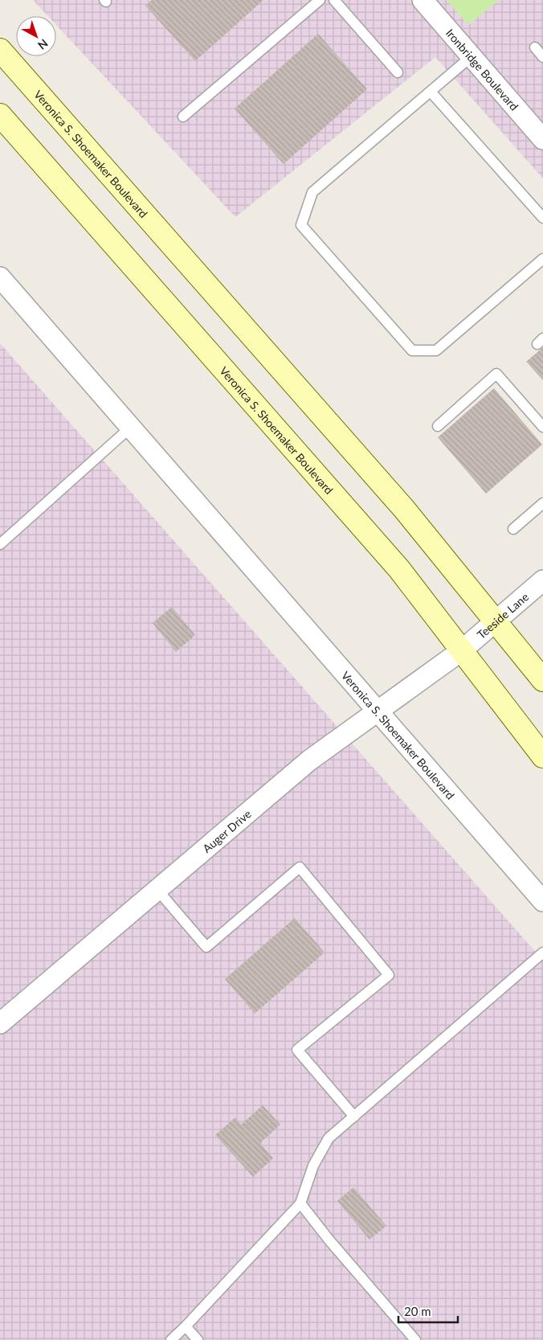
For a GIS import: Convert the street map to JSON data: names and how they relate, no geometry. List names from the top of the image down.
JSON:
{
  "streets": {
    "street": [
      "Ironbridge Boulevard",
      "Veronica S. Shoemaker Boulevard",
      "Teeside Lane",
      "Auger Drive"
    ]
  },
  "crossings": [
    ["Veronica S. Shoemaker Boulevard", "Teeside Lane"],
    ["Veronica S. Shoemaker Boulevard", "Auger Drive"],
    ["Teeside Lane", "Auger Drive"]
  ],
  "scale_bar": "20 m",
  "north": "bottom right"
}
